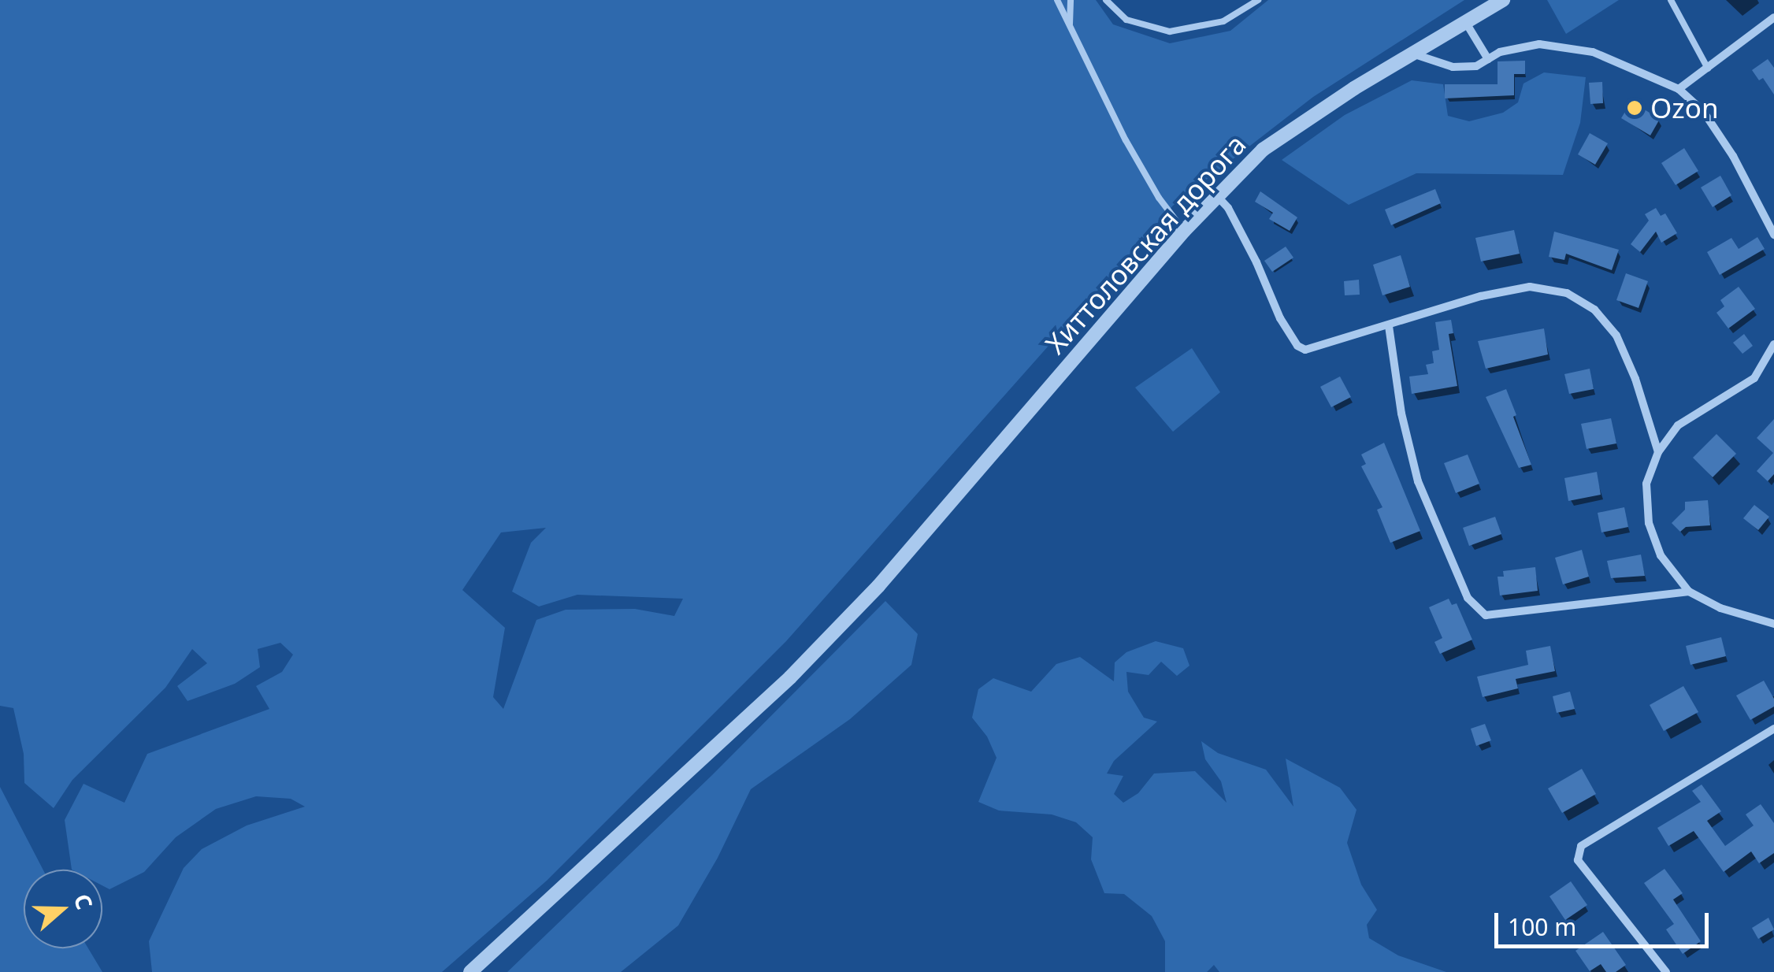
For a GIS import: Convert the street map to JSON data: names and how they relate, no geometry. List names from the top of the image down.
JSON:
{
  "streets": {
    "street": ["Хиттоловская дорога"]
  },
  "places": ["Ozon"],
  "scale_bar": "100 m",
  "north": "right"
}
